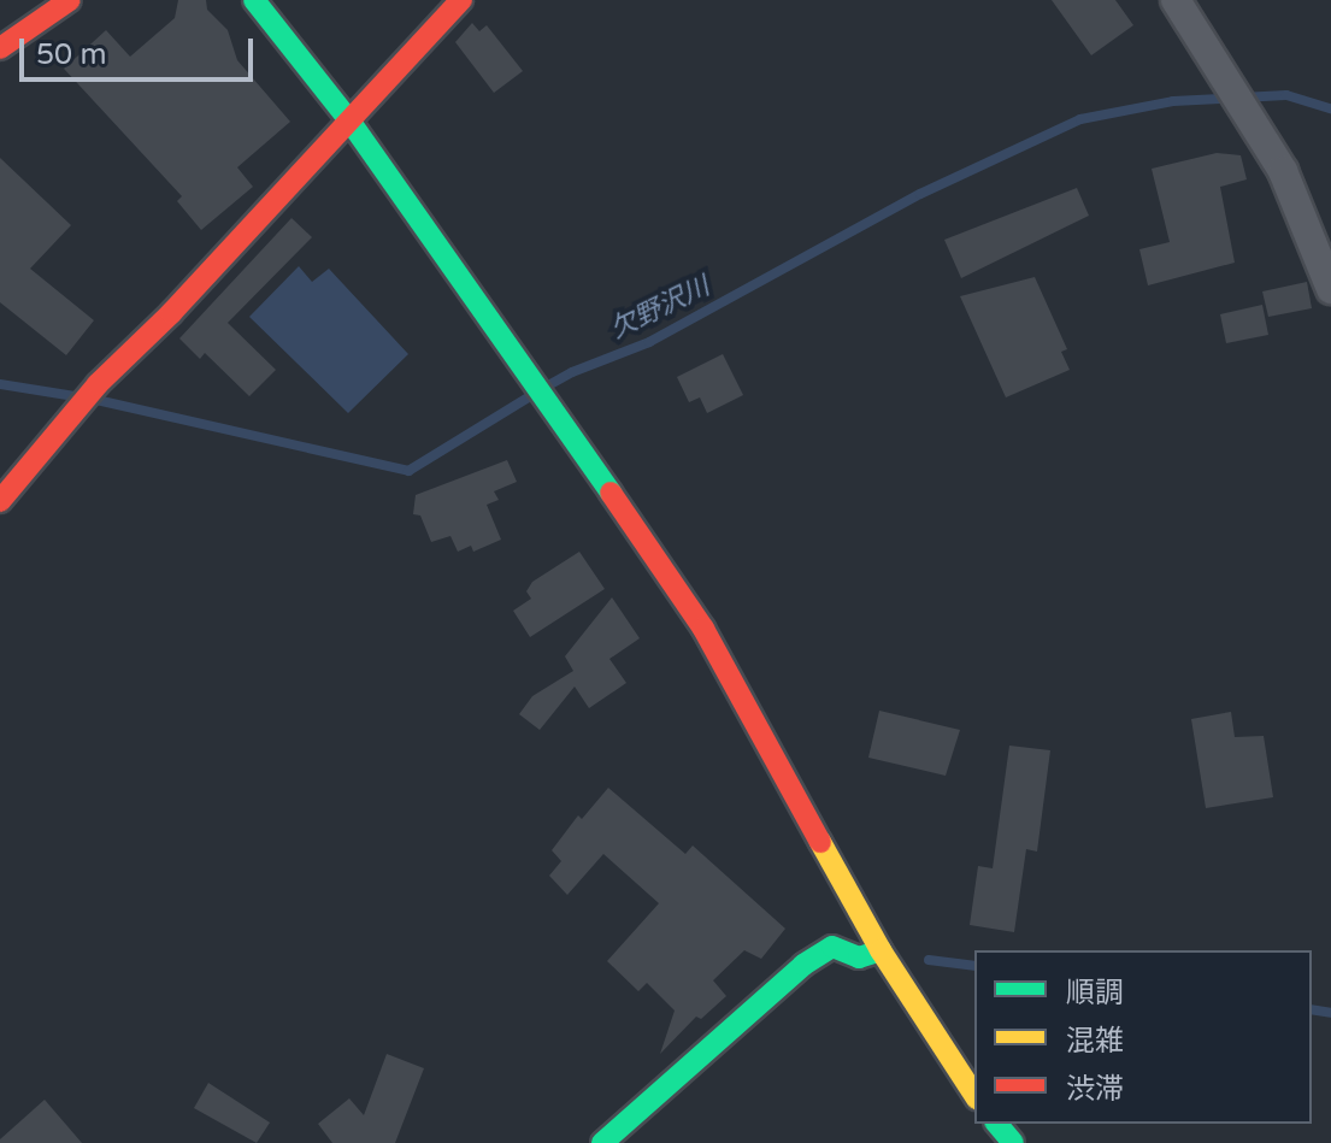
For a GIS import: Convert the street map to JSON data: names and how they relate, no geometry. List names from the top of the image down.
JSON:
{
  "water": ["欠野沢川"],
  "legend": ["順調", "混雑", "渋滞"],
  "scale_bar": "50 m"
}
